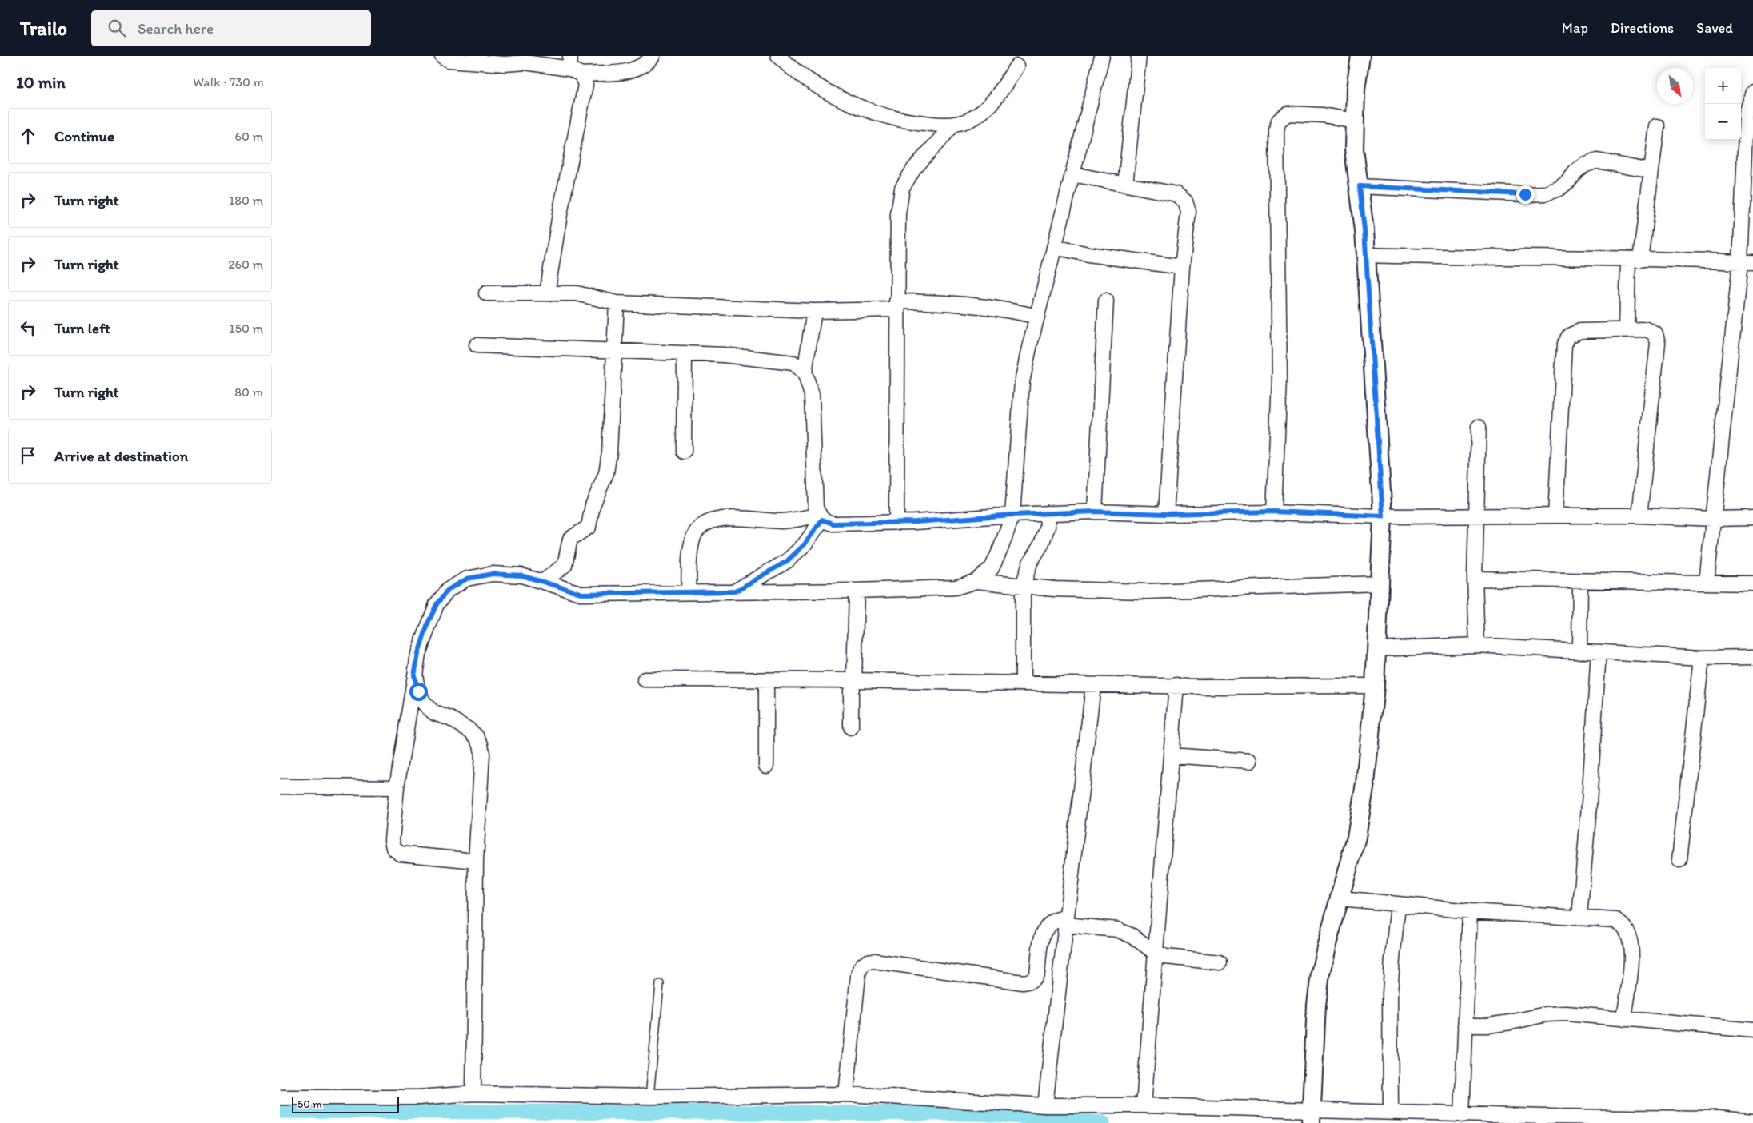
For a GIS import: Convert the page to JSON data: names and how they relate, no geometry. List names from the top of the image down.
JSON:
{
  "scale_bar": "50 m",
  "north": "bottom right",
  "page": {
    "header": "Trailo",
    "search": "Search here",
    "nav": ["Map", "Directions", "Saved"],
    "heading": ["10 min", "Walk · 730 m"],
    "map_buttons": ["+", "−"],
    "list": [
      ["Continue", "60 m"],
      ["Turn right", "180 m"],
      ["Turn right", "260 m"],
      ["Turn left", "150 m"],
      ["Turn right", "80 m"],
      "Arrive at destination"
    ],
    "scale": "50 m"
  }
}
